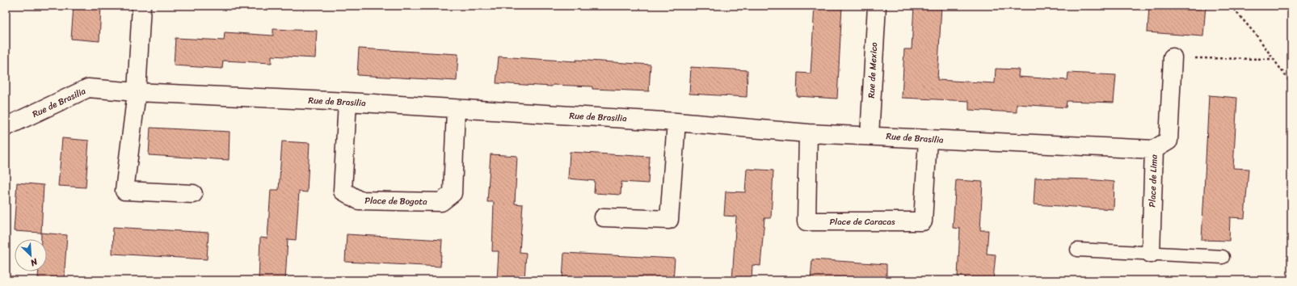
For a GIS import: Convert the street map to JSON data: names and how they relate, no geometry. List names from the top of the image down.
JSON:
{
  "streets": {
    "street": [
      "Rue de Mexico",
      "Rue de Brasilia",
      "Place de Lima",
      "Place de Bogota",
      "Place de Caracas"
    ]
  },
  "crossings": [
    ["Rue de Mexico", "Rue de Brasilia"],
    ["Rue de Brasilia", "Place de Lima"],
    ["Rue de Brasilia", "Place de Bogota"],
    ["Rue de Brasilia", "Place de Caracas"]
  ],
  "north": "bottom right"
}
